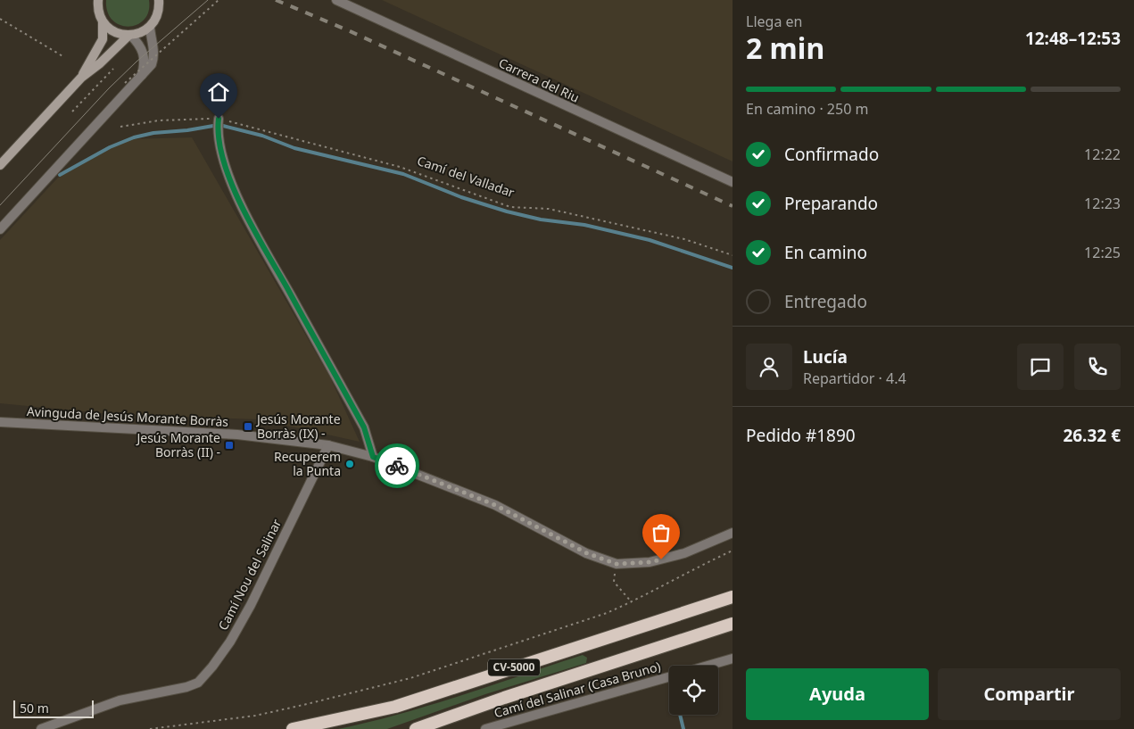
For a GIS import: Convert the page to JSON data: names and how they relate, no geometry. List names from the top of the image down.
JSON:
{
  "streets": {
    "highway": ["CV-5000"],
    "street": [
      "Carrera del Riu",
      "Avinguda de Jesús Morante Borràs",
      "Camí Nou del Salinar",
      "Camí del Salinar (Casa Bruno)"
    ],
    "path": ["Camí del Valladar"]
  },
  "crossings": [
    ["Avinguda de Jesús Morante Borràs", "Camí Nou del Salinar"]
  ],
  "places": {
    "transit": ["Jesús Morante Borràs (IX) -", "Jesús Morante Borràs (II) -"],
    "other": ["Recuperem la Punta"]
  },
  "scale_bar": "50 m",
  "page": {
    "heading": ["2 min", "Llega en", "12:48–12:53"],
    "panel": [
      "Lucía",
      "Repartidor · 4.4",
      "Pedido #1890",
      "26.32 €"
    ],
    "bar": "En camino · 250 m",
    "list": [
      ["Confirmado", "12:22"],
      ["Preparando", "12:23"],
      ["En camino", "12:25"],
      "Entregado"
    ],
    "buttons": ["Ayuda", "Compartir"],
    "scale": "50 m"
  }
}
